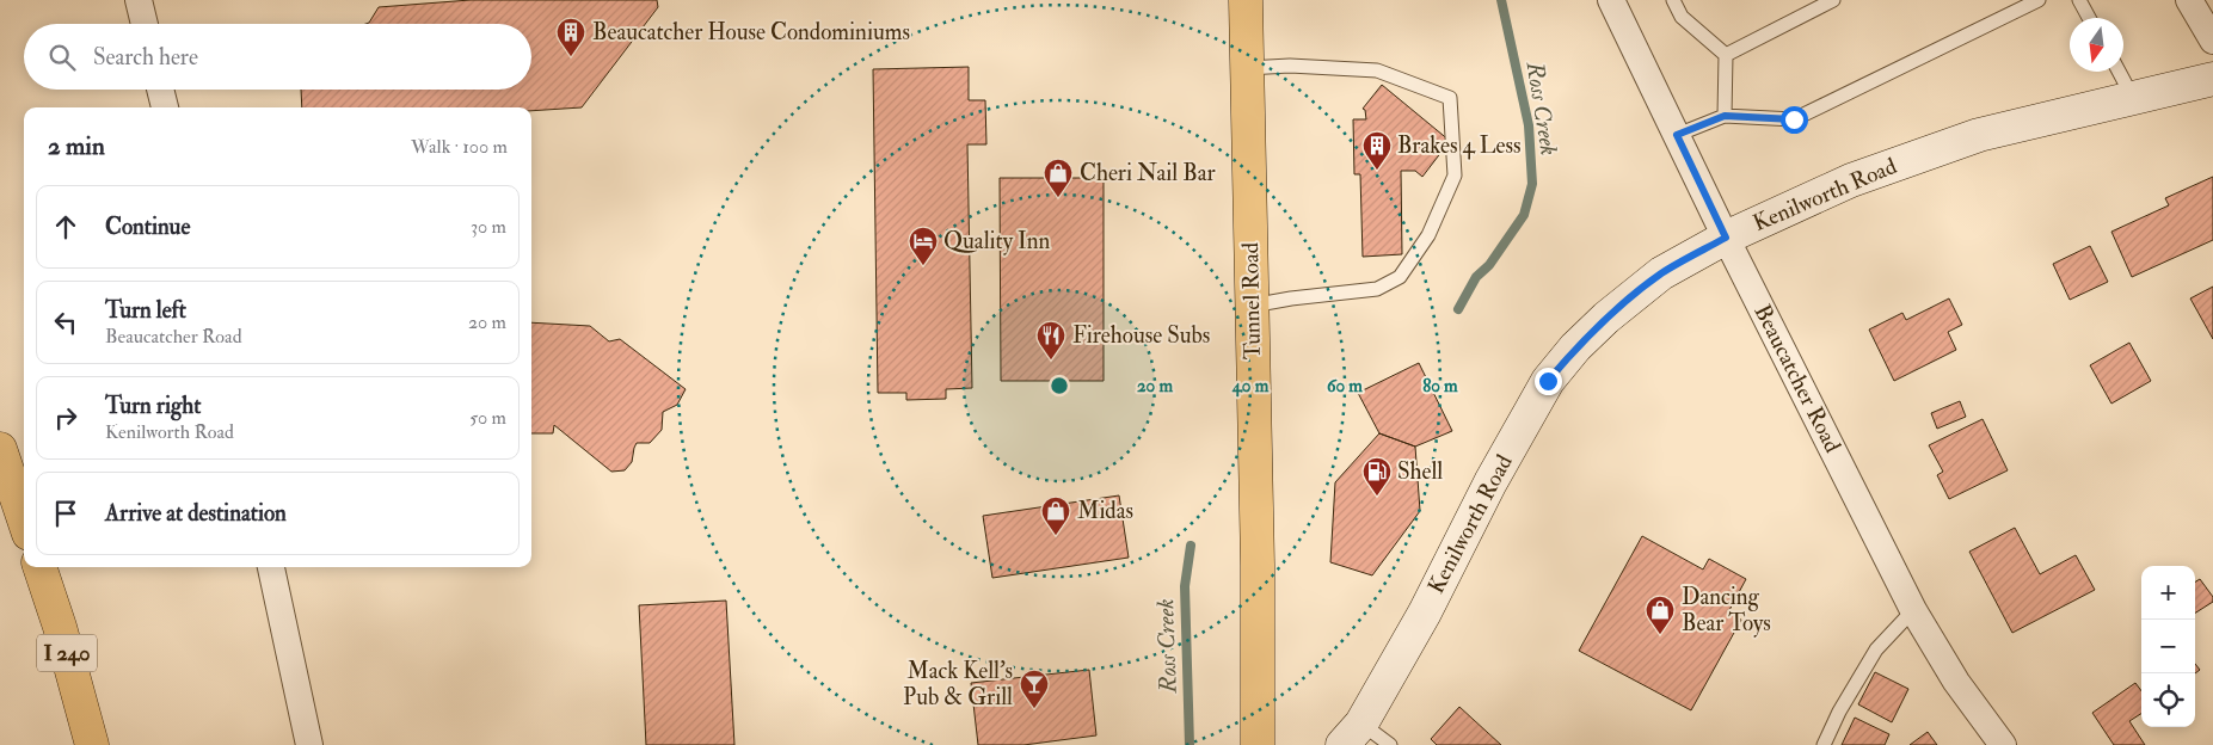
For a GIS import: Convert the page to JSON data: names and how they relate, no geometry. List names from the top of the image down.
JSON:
{
  "streets": {
    "main road": ["Tunnel Road", "I 240"],
    "street": ["Kenilworth Road", "Beaucatcher Road"]
  },
  "crossings": [
    ["Kenilworth Road", "Beaucatcher Road"]
  ],
  "water": ["Ross Creek"],
  "places": {
    "building": ["Beaucatcher House Condominiums", "Brakes 4 Less"],
    "shop": ["Cheri Nail Bar", "Midas", "Dancing Bear Toys"],
    "hotel": ["Quality Inn"],
    "restaurant": ["Firehouse Subs"],
    "fuel station": ["Shell"],
    "bar": ["Mack Kell's Pub & Grill"]
  },
  "north": "bottom",
  "page": {
    "search": "Search here",
    "heading": ["2 min", "Walk · 100 m"],
    "list": [
      ["Continue", "30 m"],
      ["Turn left", "Beaucatcher Road", "20 m"],
      ["Turn right", "Kenilworth Road", "50 m"],
      "Arrive at destination"
    ],
    "map_buttons": ["+", "−"]
  },
  "rings": [
    "20 m",
    "40 m",
    "60 m",
    "80 m"
  ]
}
